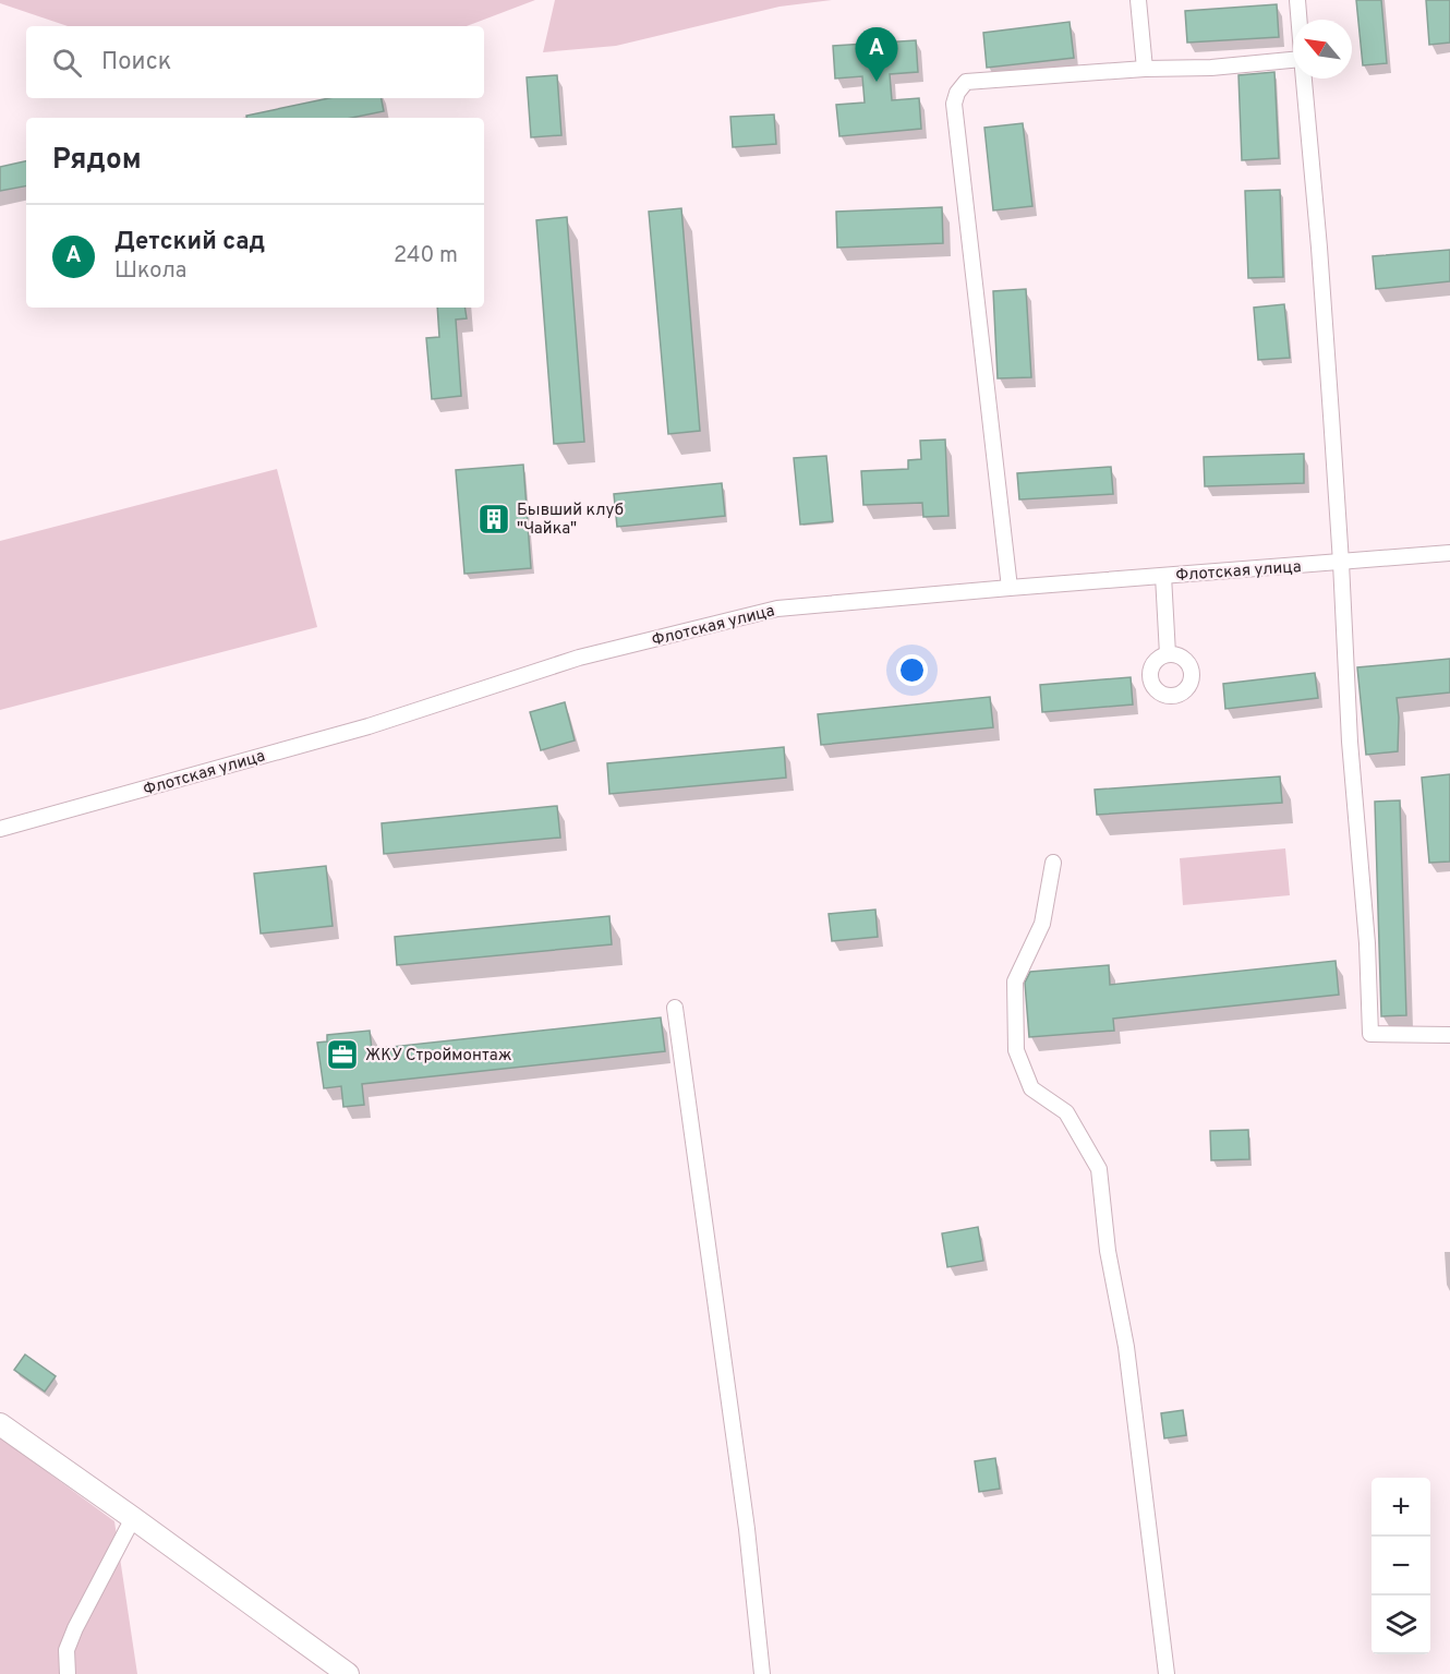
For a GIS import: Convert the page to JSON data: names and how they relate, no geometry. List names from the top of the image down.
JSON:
{
  "streets": {
    "street": ["Флотская улица"]
  },
  "places": {
    "building": ["Бывший клуб \"Чайка\""],
    "office": ["ЖКУ Строймонтаж"]
  },
  "north": "top left",
  "page": {
    "search": "Поиск",
    "pins": "A",
    "heading": "Рядом",
    "list": [
      {
        "mark": "A",
        "name": "Детский сад",
        "note": "Школа",
        "value": "240 m"
      }
    ],
    "map_buttons": ["+", "−"]
  }
}
